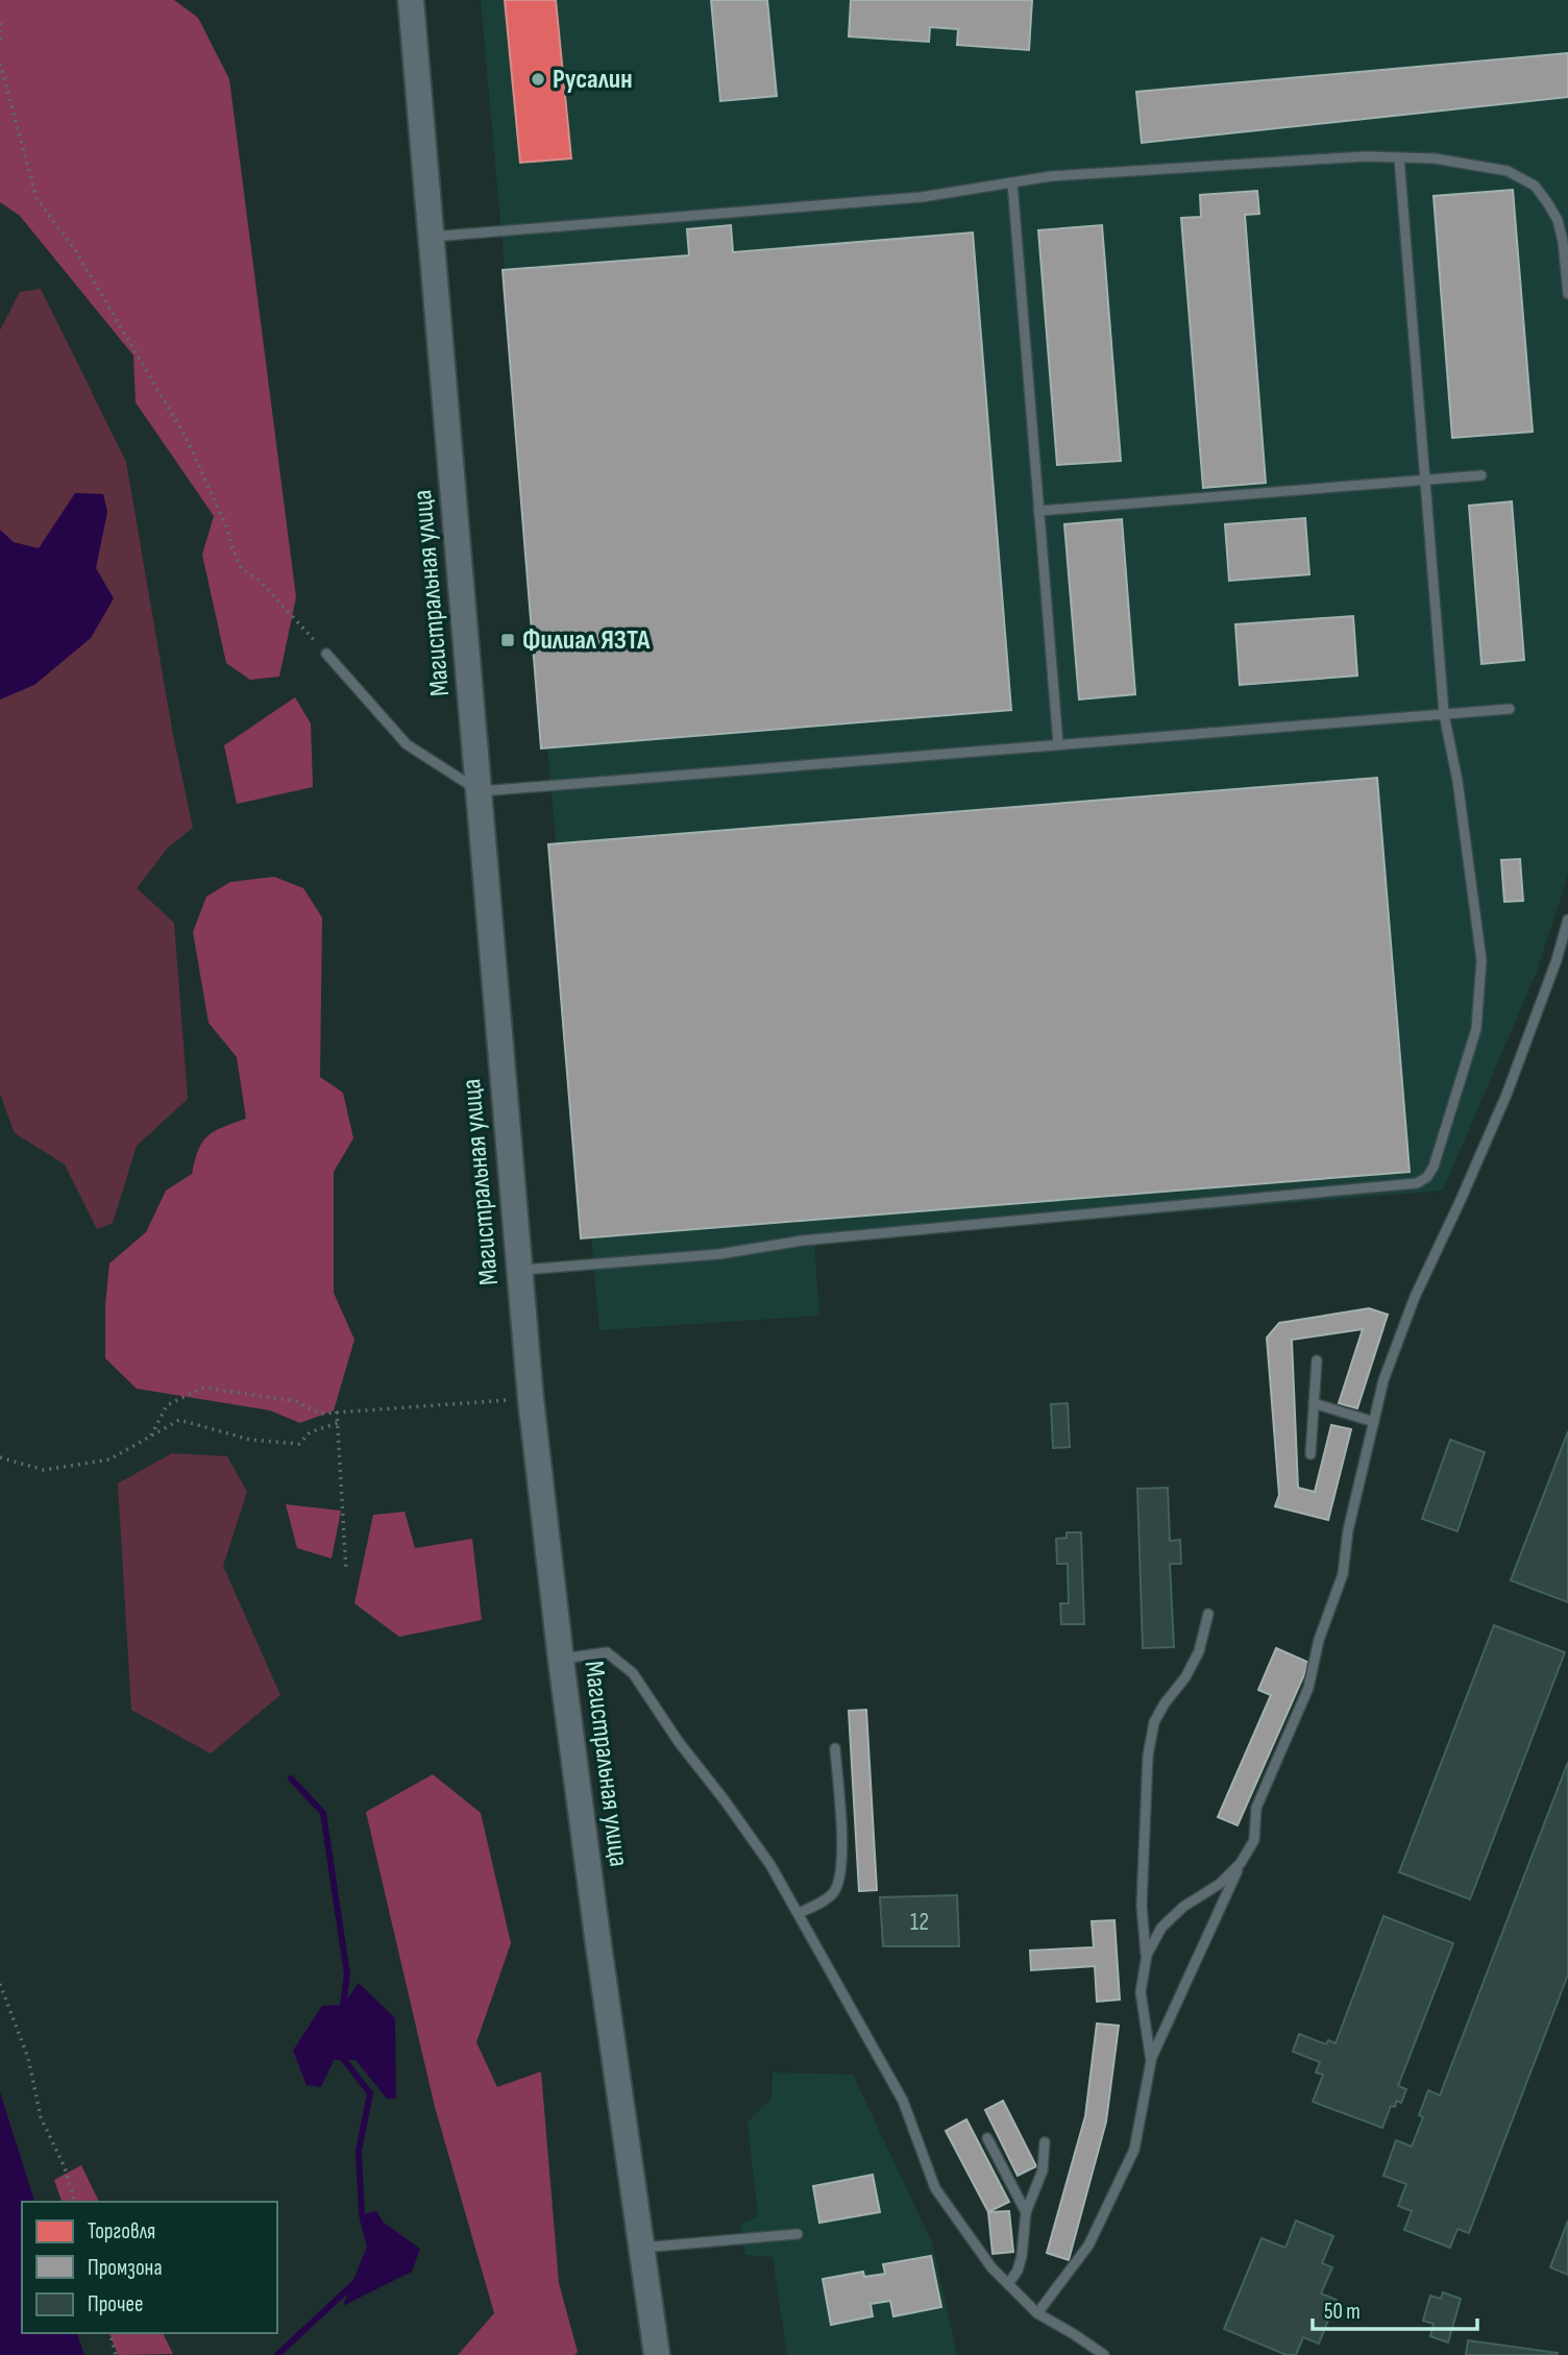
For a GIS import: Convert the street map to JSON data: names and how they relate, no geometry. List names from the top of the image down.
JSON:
{
  "streets": {
    "main road": ["Магистральная улица"]
  },
  "places": {
    "other": ["Русалин"],
    "transit": ["Филиал ЯЗТА"]
  },
  "house_numbers": ["12"],
  "legend": ["Торговля", "Промзона", "Прочее"],
  "scale_bar": "50 m"
}
